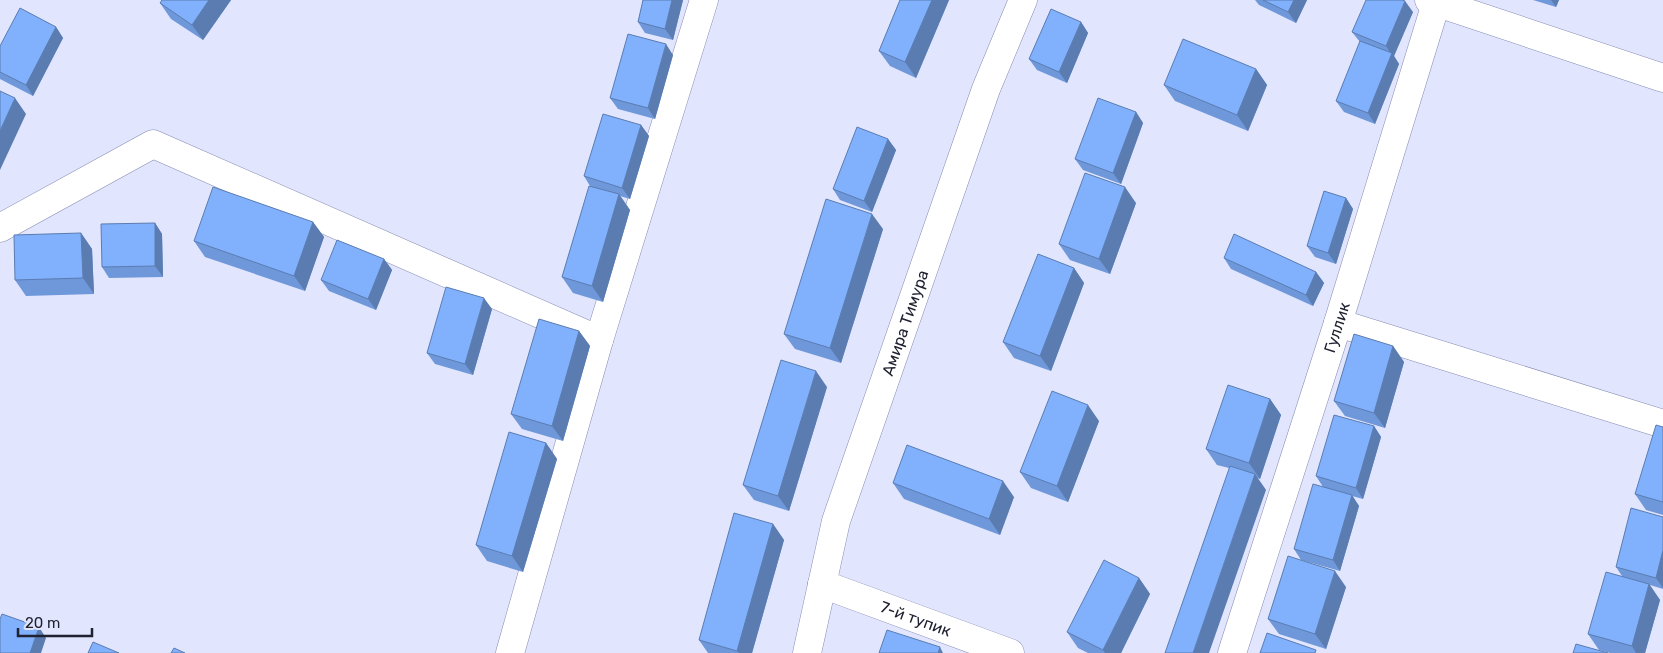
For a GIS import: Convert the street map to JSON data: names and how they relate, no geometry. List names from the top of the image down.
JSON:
{
  "streets": {
    "street": ["Амира Тимура", "Гуллик", "7-й тупик"]
  },
  "crossings": [
    ["Амира Тимура", "7-й тупик"]
  ],
  "scale_bar": "20 m"
}
